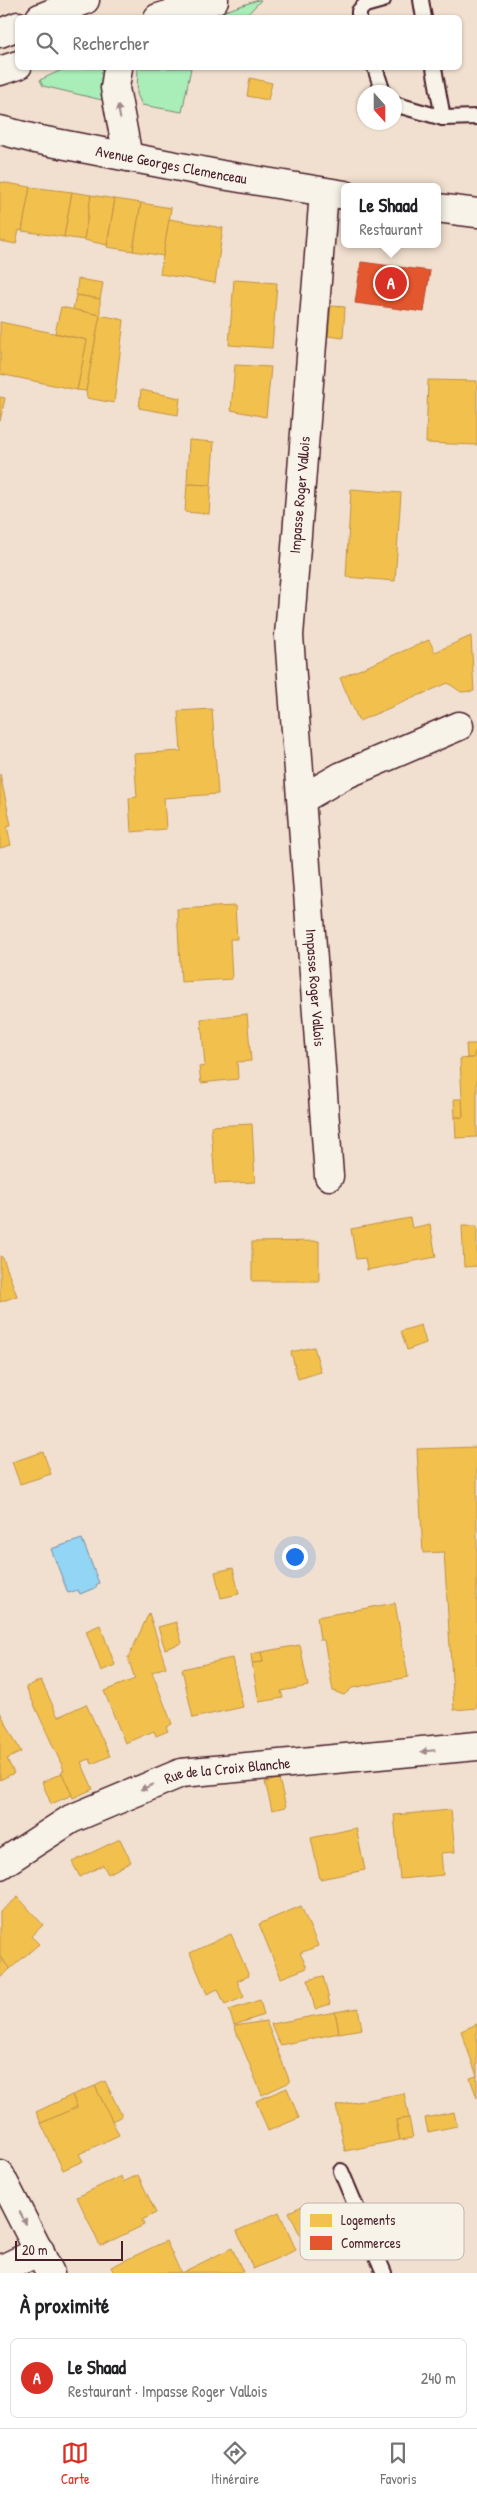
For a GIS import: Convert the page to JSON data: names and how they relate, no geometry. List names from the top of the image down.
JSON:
{
  "streets": {
    "street": ["Avenue Georges Clemenceau", "Impasse Roger Vallois", "Rue de la Croix Blanche"]
  },
  "crossings": [
    ["Avenue Georges Clemenceau", "Impasse Roger Vallois"]
  ],
  "one_way": ["Rue de la Croix Blanche"],
  "legend": ["Logements", "Commerces"],
  "scale_bar": "20 m",
  "north": "bottom",
  "page": {
    "search": "Rechercher",
    "popup": ["Le Shaad", "Restaurant"],
    "pins": "A",
    "scale": "20 m",
    "heading": "À proximité",
    "list": [
      {
        "mark": "A",
        "name": "Le Shaad",
        "note": "Restaurant · Impasse Roger Vallois",
        "value": "240 m"
      }
    ],
    "nav": ["Carte", "Itinéraire", "Favoris"]
  }
}
